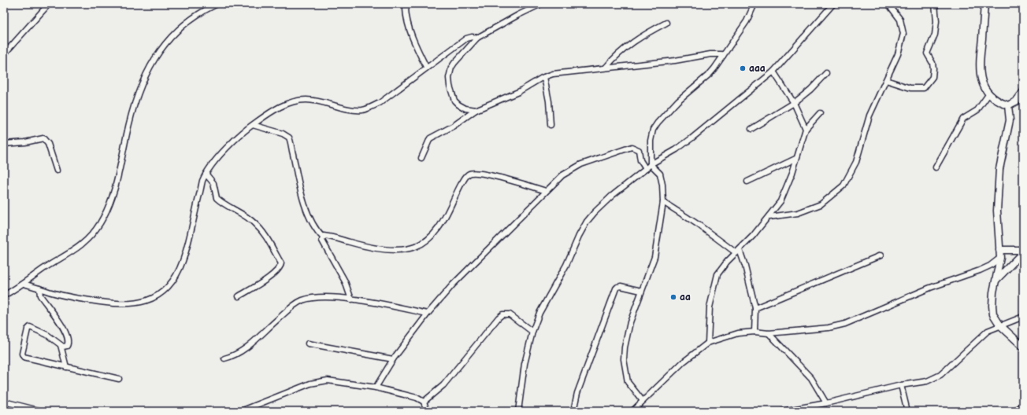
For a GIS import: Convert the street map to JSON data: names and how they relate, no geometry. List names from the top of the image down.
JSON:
{
  "places": ["aaa", "aa"]
}
